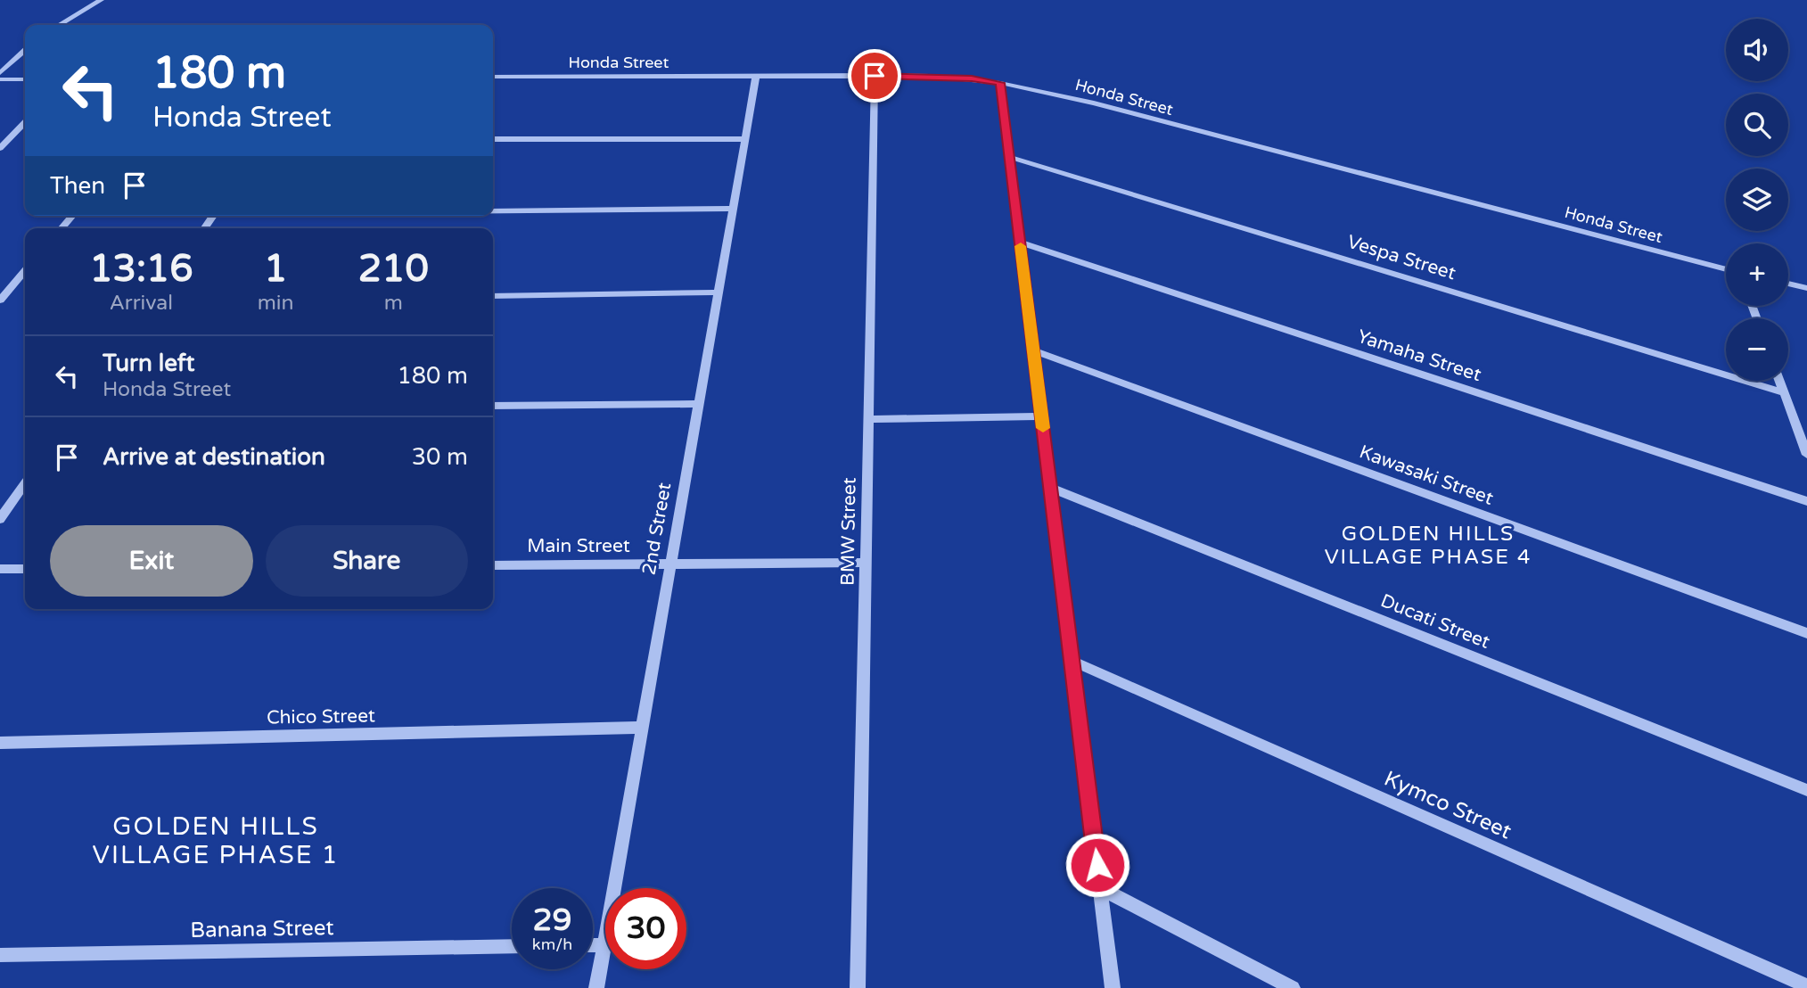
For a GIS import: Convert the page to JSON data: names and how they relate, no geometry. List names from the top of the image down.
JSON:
{
  "streets": {
    "street": [
      "Honda Street",
      "Vespa Street",
      "Yamaha Street",
      "Kawasaki Street",
      "2nd Street",
      "BMW Street",
      "Main Street",
      "Ducati Street",
      "Chico Street",
      "Kymco Street",
      "Banana Street"
    ]
  },
  "crossings": [
    ["Honda Street", "2nd Street"],
    ["Honda Street", "BMW Street"],
    ["2nd Street", "Main Street"],
    ["2nd Street", "Chico Street"],
    ["BMW Street", "Main Street"]
  ],
  "districts": ["GOLDEN HILLS VILLAGE PHASE 4", "GOLDEN HILLS VILLAGE PHASE 1"],
  "page": {
    "map_buttons": ["+", "−"],
    "turn": ["180 m", "Honda Street"],
    "then": "Then",
    "eta": [
      "13:16",
      "Arrival",
      "1",
      "min",
      "210",
      "m"
    ],
    "list": [
      {
        "name": "Turn left",
        "note": "Honda Street",
        "value": "180 m"
      },
      {
        "name": "Arrive at destination",
        "value": "30 m"
      }
    ],
    "buttons": ["Exit", "Share"],
    "speed": "29 km/h",
    "limit": "30"
  }
}
